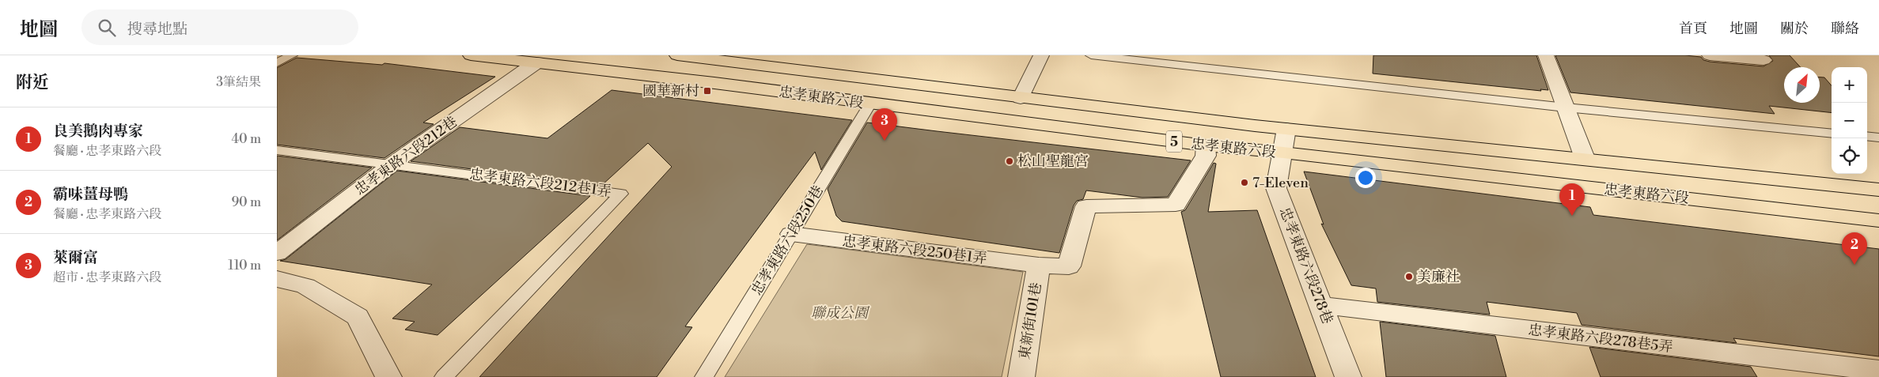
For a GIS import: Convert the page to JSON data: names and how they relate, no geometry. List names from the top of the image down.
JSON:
{
  "streets": {
    "main road": ["忠孝東路六段", "5"],
    "street": [
      "忠孝東路六段212巷",
      "忠孝東路六段250巷1弄",
      "忠孝東路六段278巷",
      "東新街101巷",
      "忠孝東路六段278巷5弄"
    ],
    "lane": ["忠孝東路六段212巷1弄", "忠孝東路六段250巷"]
  },
  "crossings": [
    ["忠孝東路六段", "忠孝東路六段212巷"],
    ["忠孝東路六段", "忠孝東路六段250巷"],
    ["忠孝東路六段", "忠孝東路六段250巷1弄"],
    ["忠孝東路六段", "忠孝東路六段278巷"],
    ["忠孝東路六段212巷", "忠孝東路六段212巷1弄"],
    ["忠孝東路六段250巷", "忠孝東路六段250巷1弄"],
    ["忠孝東路六段250巷1弄", "東新街101巷"],
    ["忠孝東路六段278巷", "忠孝東路六段278巷5弄"]
  ],
  "parks": ["聯成公園"],
  "places": {
    "transit": ["國華新村"],
    "other": ["松山聖龍宮", "7-Eleven", "美廉社"]
  },
  "north": "top right",
  "page": {
    "header": "地圖",
    "search": "搜尋地點",
    "nav": [
      "首頁",
      "地圖",
      "關於",
      "聯絡"
    ],
    "heading": ["附近", "3筆結果"],
    "map_buttons": ["+", "−"],
    "list": [
      {
        "mark": "1",
        "name": "良美鵝肉專家",
        "note": "餐廳 · 忠孝東路六段",
        "value": "40 m"
      },
      {
        "mark": "2",
        "name": "霸味薑母鴨",
        "note": "餐廳 · 忠孝東路六段",
        "value": "90 m"
      },
      {
        "mark": "3",
        "name": "萊爾富",
        "note": "超市 · 忠孝東路六段",
        "value": "110 m"
      }
    ],
    "pins": ["3", "1", "2"]
  }
}
